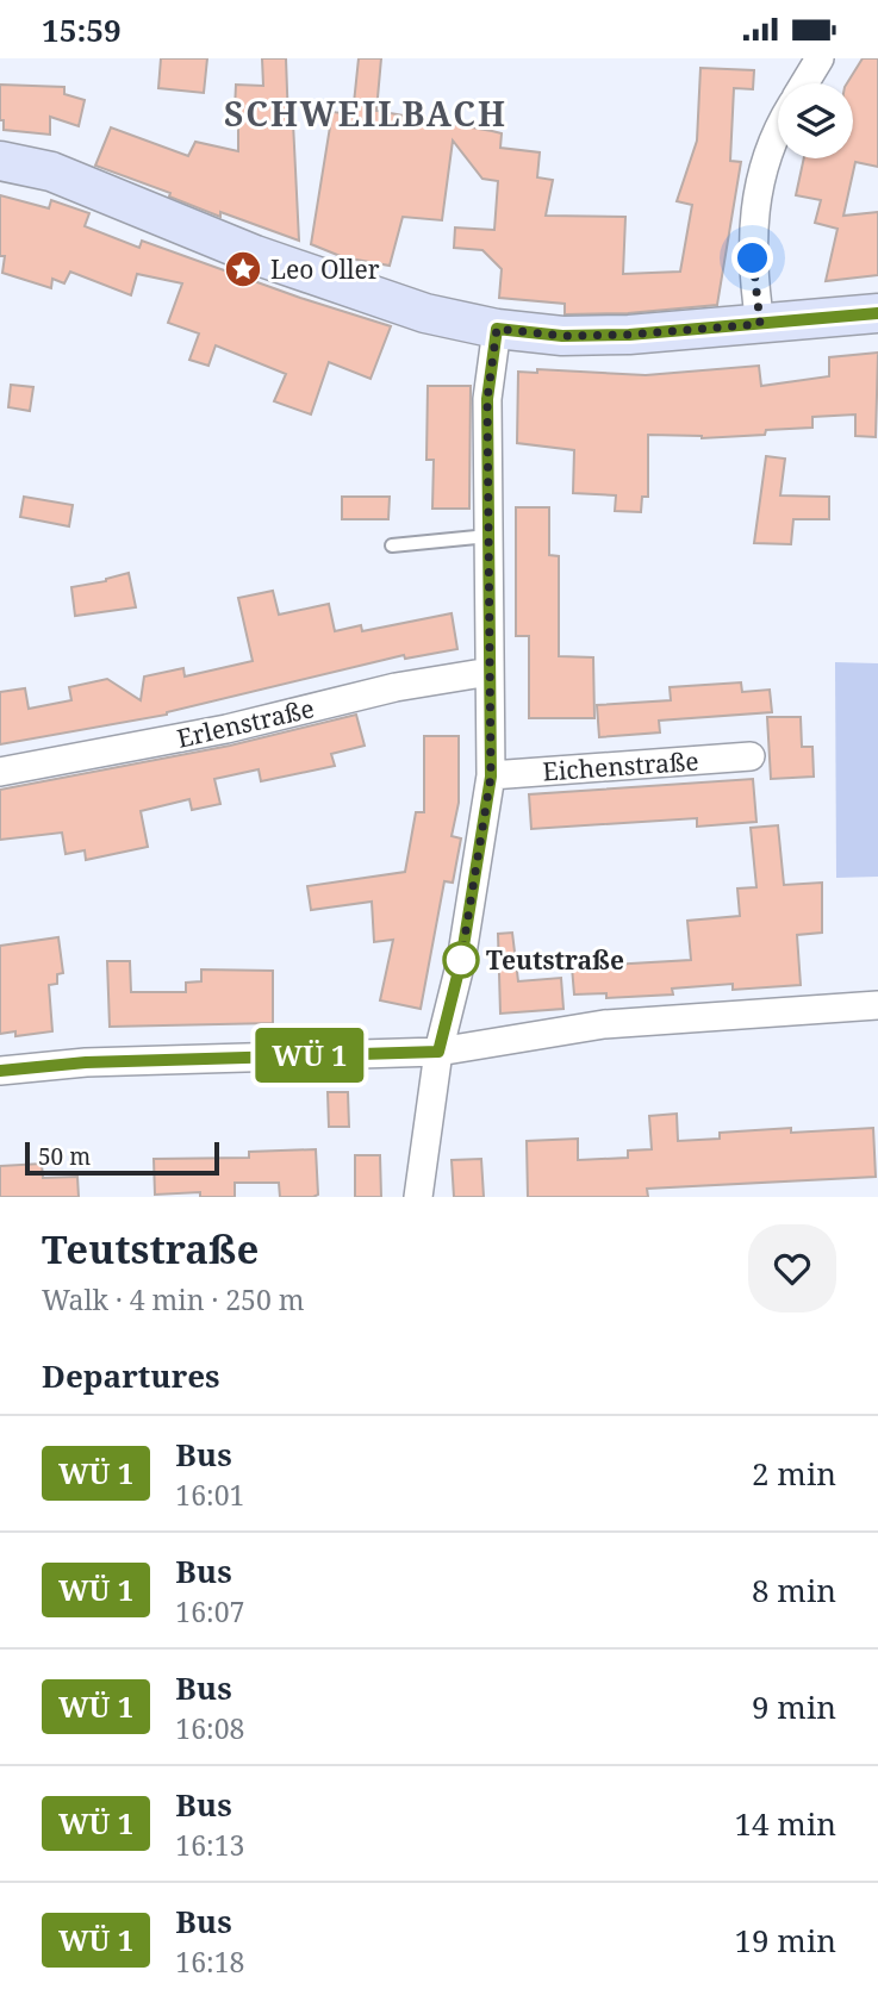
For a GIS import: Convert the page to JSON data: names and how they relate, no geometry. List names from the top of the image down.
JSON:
{
  "streets": {
    "street": ["Erlenstraße", "Eichenstraße"]
  },
  "districts": ["SCHWEILBACH"],
  "places": {
    "place": ["Leo Oller"],
    "other": ["Teutstraße"]
  },
  "scale_bar": "50 m",
  "page": {
    "status": "15:59",
    "on_map": "WÜ 1",
    "scale": "50 m",
    "heading": [
      ["Teutstraße", "Walk · 4 min · 250 m"],
      "Departures"
    ],
    "list": [
      {
        "mark": "WÜ 1",
        "name": "Bus",
        "note": "16:01",
        "value": "2 min"
      },
      {
        "mark": "WÜ 1",
        "name": "Bus",
        "note": "16:07",
        "value": "8 min"
      },
      {
        "mark": "WÜ 1",
        "name": "Bus",
        "note": "16:08",
        "value": "9 min"
      },
      {
        "mark": "WÜ 1",
        "name": "Bus",
        "note": "16:13",
        "value": "14 min"
      },
      {
        "mark": "WÜ 1",
        "name": "Bus",
        "note": "16:18",
        "value": "19 min"
      }
    ]
  }
}
